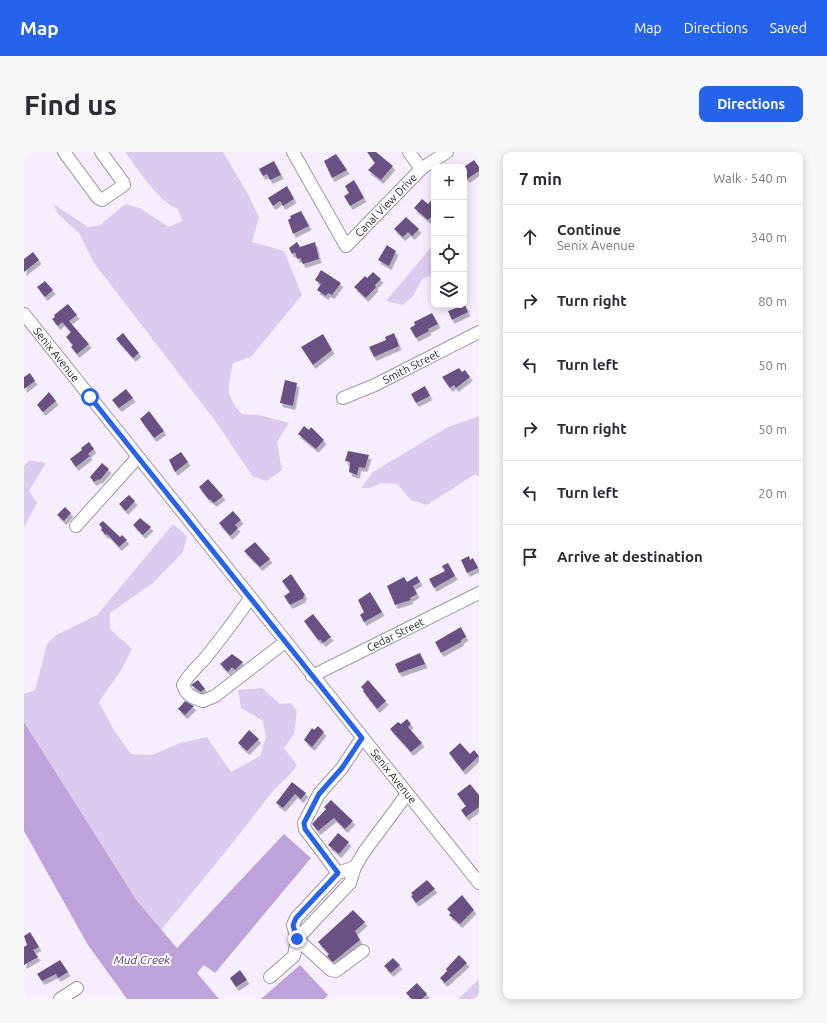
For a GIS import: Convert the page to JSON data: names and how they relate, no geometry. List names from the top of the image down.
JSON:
{
  "streets": {
    "street": [
      "Canal View Drive",
      "Senix Avenue",
      "Smith Street",
      "Cedar Street"
    ]
  },
  "crossings": [
    ["Senix Avenue", "Cedar Street"]
  ],
  "water": ["Mud Creek"],
  "page": {
    "header": "Map",
    "nav": ["Map", "Directions", "Saved"],
    "buttons": "Directions",
    "title": "Find us",
    "heading": ["7 min", "Walk · 540 m"],
    "map_buttons": ["+", "−"],
    "list": [
      ["Continue", "Senix Avenue", "340 m"],
      ["Turn right", "80 m"],
      ["Turn left", "50 m"],
      ["Turn right", "50 m"],
      ["Turn left", "20 m"],
      "Arrive at destination"
    ]
  }
}
